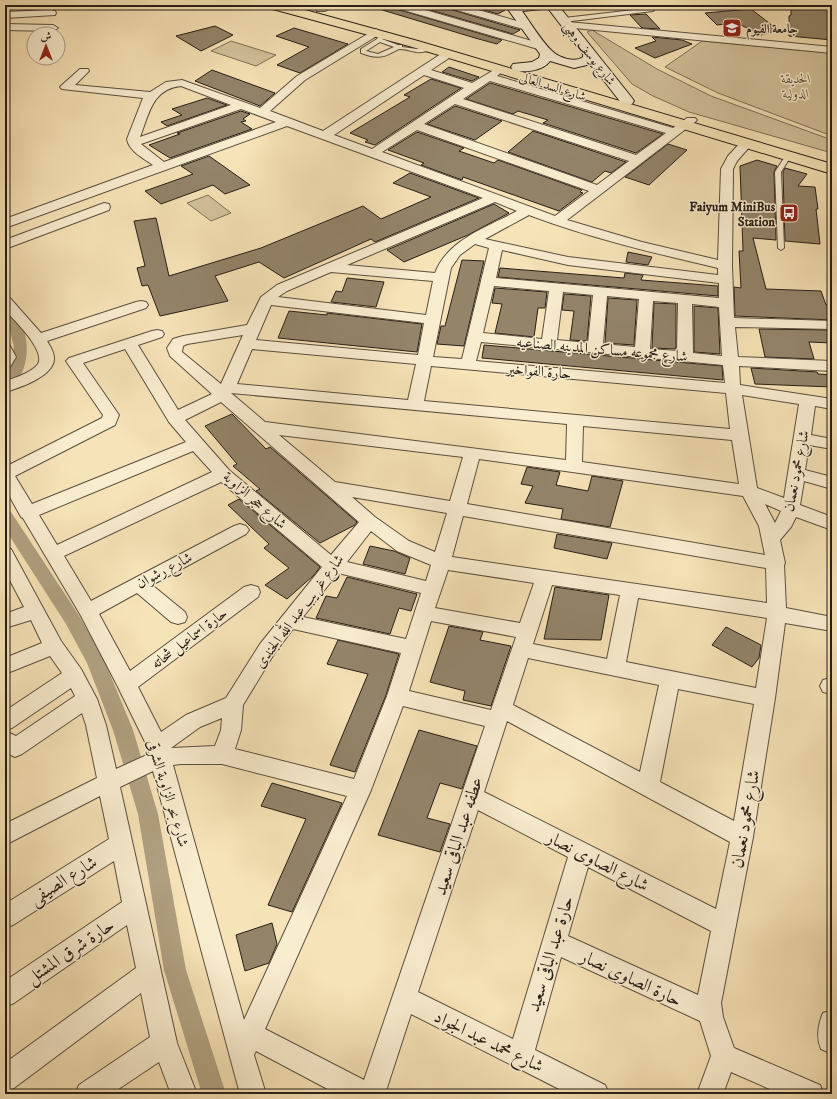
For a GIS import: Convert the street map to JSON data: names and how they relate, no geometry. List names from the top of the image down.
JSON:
{
  "streets": {
    "main road": ["شارع يوسف وهبى", "شارع السد العالى"],
    "street": [
      "شارع مجموعه مساكن المدينه الصناعيه",
      "حارة الفواخير",
      "شارع محمود نعمان",
      "شارع حجر الزاوية",
      "شارع رشوان",
      "شارع غريب عبد الله الجندى",
      "حارة اسماعيل شحاته",
      "شارع بحر الزاوية الشرقى",
      "عطفه عبد الباقى سعيد",
      "شارع الصاوى نصار",
      "شارع الصيفى",
      "حارة شرق المشتل",
      "حارة عبد الباقى سعيد",
      "حارة الصاوى نصار",
      "شارع محمد عبد الجواد"
    ]
  },
  "crossings": [
    ["شارع يوسف وهبى", "شارع السد العالى"],
    ["حارة الفواخير", "شارع محمود نعمان"],
    ["شارع محمود نعمان", "شارع الصاوى نصار"],
    ["شارع محمود نعمان", "حارة الصاوى نصار"],
    ["شارع حجر الزاوية", "شارع غريب عبد الله الجندى"],
    ["شارع رشوان", "شارع بحر الزاوية الشرقى"],
    ["حارة اسماعيل شحاته", "شارع بحر الزاوية الشرقى"],
    ["عطفه عبد الباقى سعيد", "شارع الصاوى نصار"],
    ["عطفه عبد الباقى سعيد", "شارع محمد عبد الجواد"],
    ["شارع الصاوى نصار", "حارة عبد الباقى سعيد"],
    ["حارة عبد الباقى سعيد", "حارة الصاوى نصار"],
    ["حارة عبد الباقى سعيد", "شارع محمد عبد الجواد"]
  ],
  "parks": ["الحديقة الدولية"],
  "places": {
    "school or university": ["جامعة الفيوم"],
    "bus stop": ["Faiyum MiniBus Station"]
  },
  "north": "top"
}
